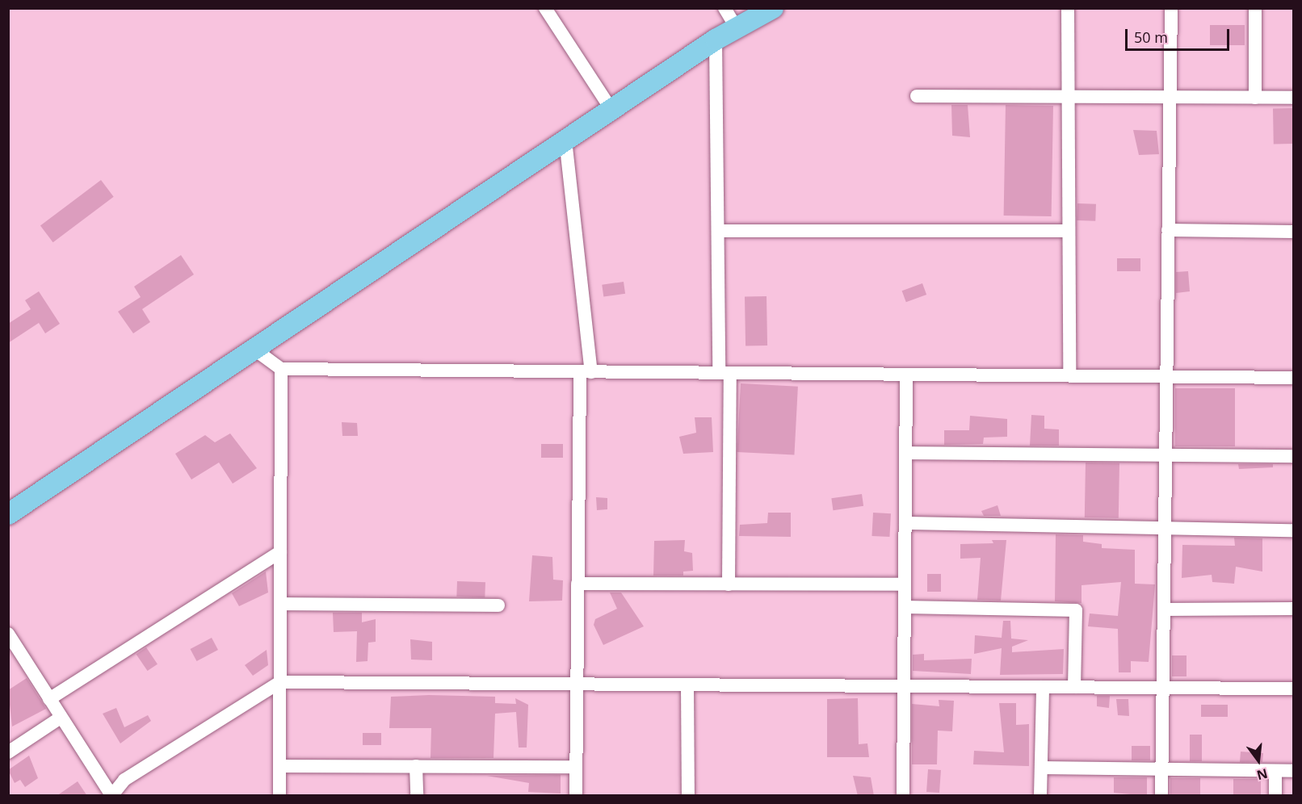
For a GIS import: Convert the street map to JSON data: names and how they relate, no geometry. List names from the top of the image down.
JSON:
{
  "scale_bar": "50 m",
  "north": "bottom"
}
